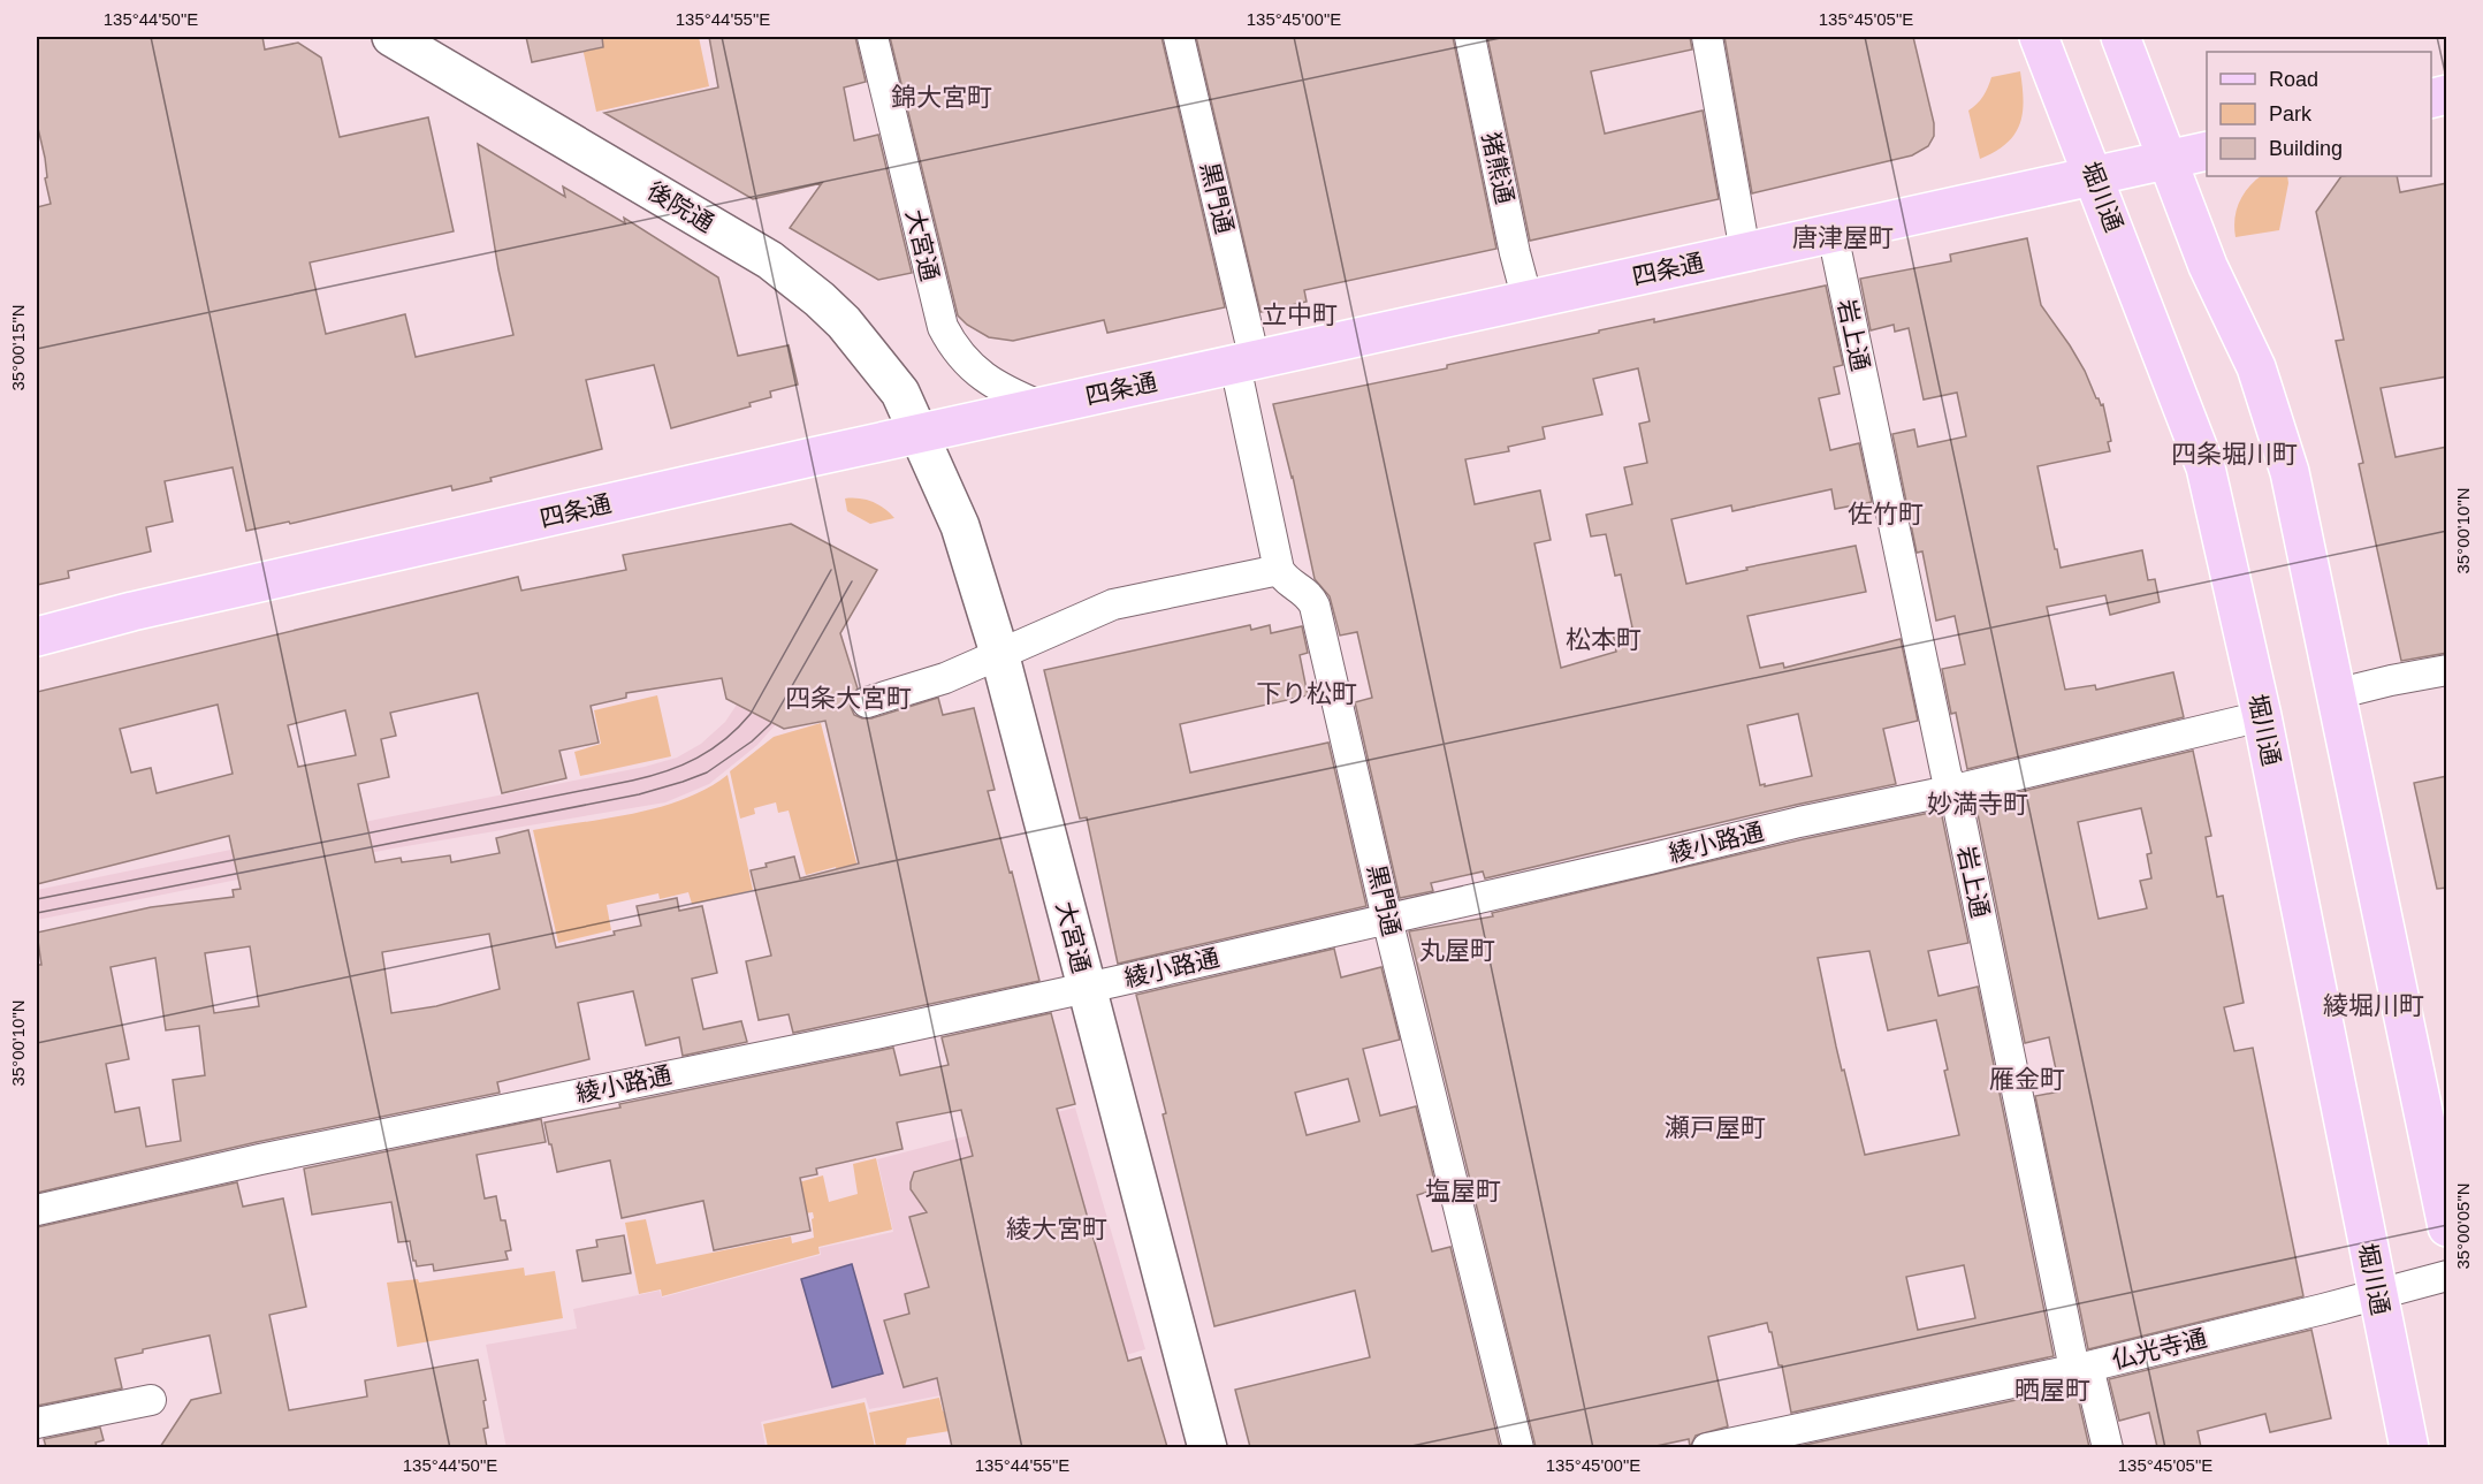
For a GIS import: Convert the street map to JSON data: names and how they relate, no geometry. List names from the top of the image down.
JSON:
{
  "streets": {
    "main road": ["堀川通", "四条通"],
    "street": [
      "猪熊通",
      "黒門通",
      "後院通",
      "大宮通",
      "岩上通",
      "綾小路通",
      "仏光寺通"
    ]
  },
  "crossings": [
    ["猪熊通", "四条通"],
    ["堀川通", "四条通"],
    ["堀川通", "綾小路通"],
    ["堀川通", "仏光寺通"],
    ["黒門通", "四条通"],
    ["黒門通", "綾小路通"],
    ["後院通", "大宮通"],
    ["後院通", "四条通"],
    ["大宮通", "四条通"],
    ["大宮通", "綾小路通"],
    ["四条通", "岩上通"],
    ["岩上通", "綾小路通"],
    ["岩上通", "仏光寺通"]
  ],
  "districts": [
    "錦大宮町",
    "唐津屋町",
    "立中町",
    "四条堀川町",
    "佐竹町",
    "松本町",
    "下り松町",
    "四条大宮町",
    "妙満寺町",
    "丸屋町",
    "綾堀川町",
    "雁金町",
    "瀬戸屋町",
    "塩屋町",
    "綾大宮町",
    "晒屋町"
  ],
  "legend": ["Road", "Park", "Building"],
  "coordinates": [
    "135°44'50\"E",
    "135°44'55\"E",
    "135°45'00\"E",
    "135°45'05\"E",
    "35°00'15\"N",
    "35°00'10\"N",
    "35°00'05\"N"
  ]
}
